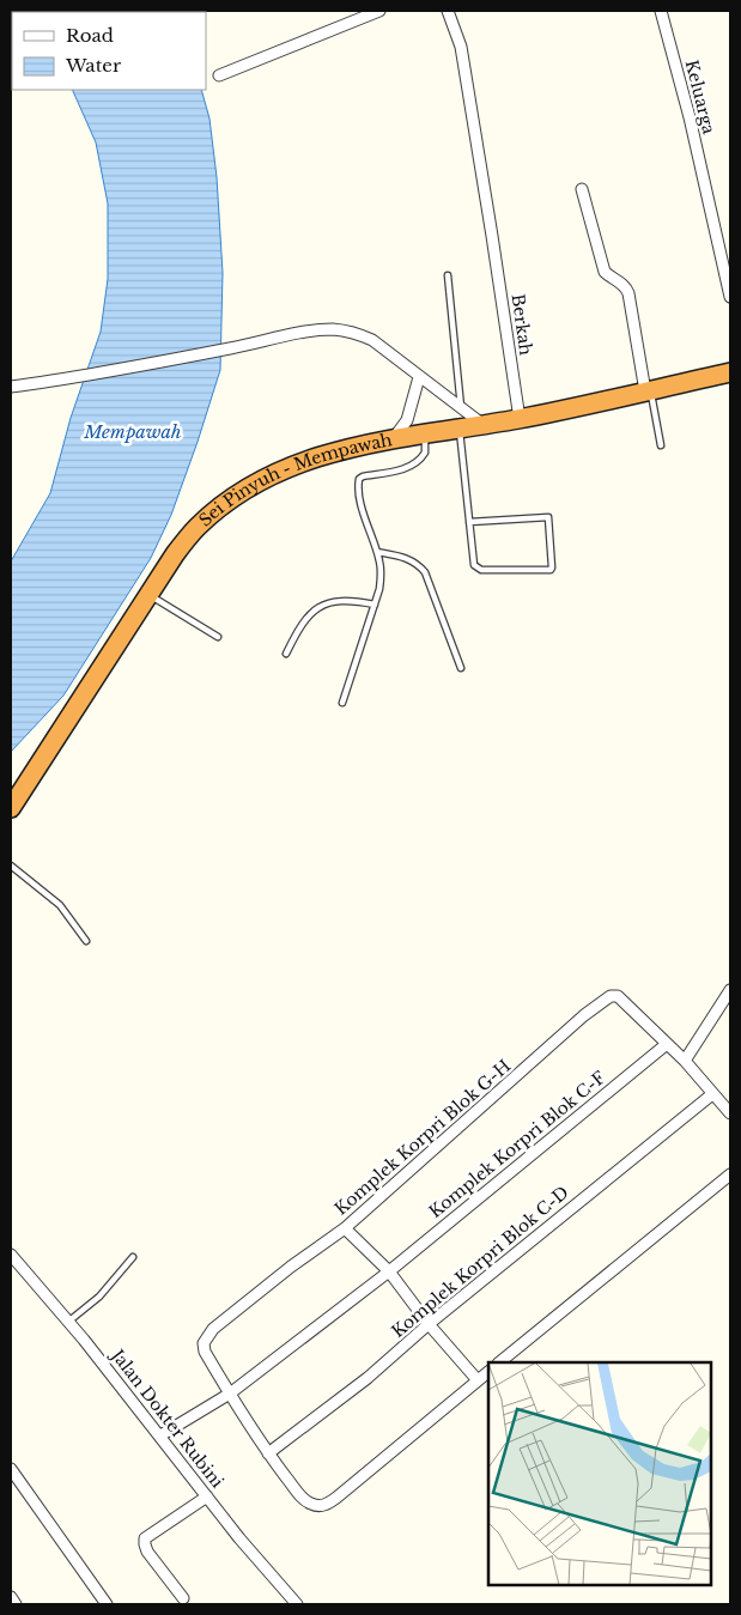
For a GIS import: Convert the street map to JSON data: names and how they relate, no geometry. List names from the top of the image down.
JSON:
{
  "streets": {
    "highway": ["Sei Pinyuh - Mempawah"],
    "street": [
      "Keluarga",
      "Berkah",
      "Komplek Korpri Blok G-H",
      "Komplek Korpri Blok C-F",
      "Komplek Korpri Blok C-D",
      "Jalan Dokter Rubini"
    ]
  },
  "crossings": [
    ["Berkah", "Sei Pinyuh - Mempawah"],
    ["Komplek Korpri Blok G-H", "Komplek Korpri Blok C-F"],
    ["Komplek Korpri Blok C-F", "Jalan Dokter Rubini"]
  ],
  "water": ["Mempawah"],
  "legend": ["Road", "Water"]
}
